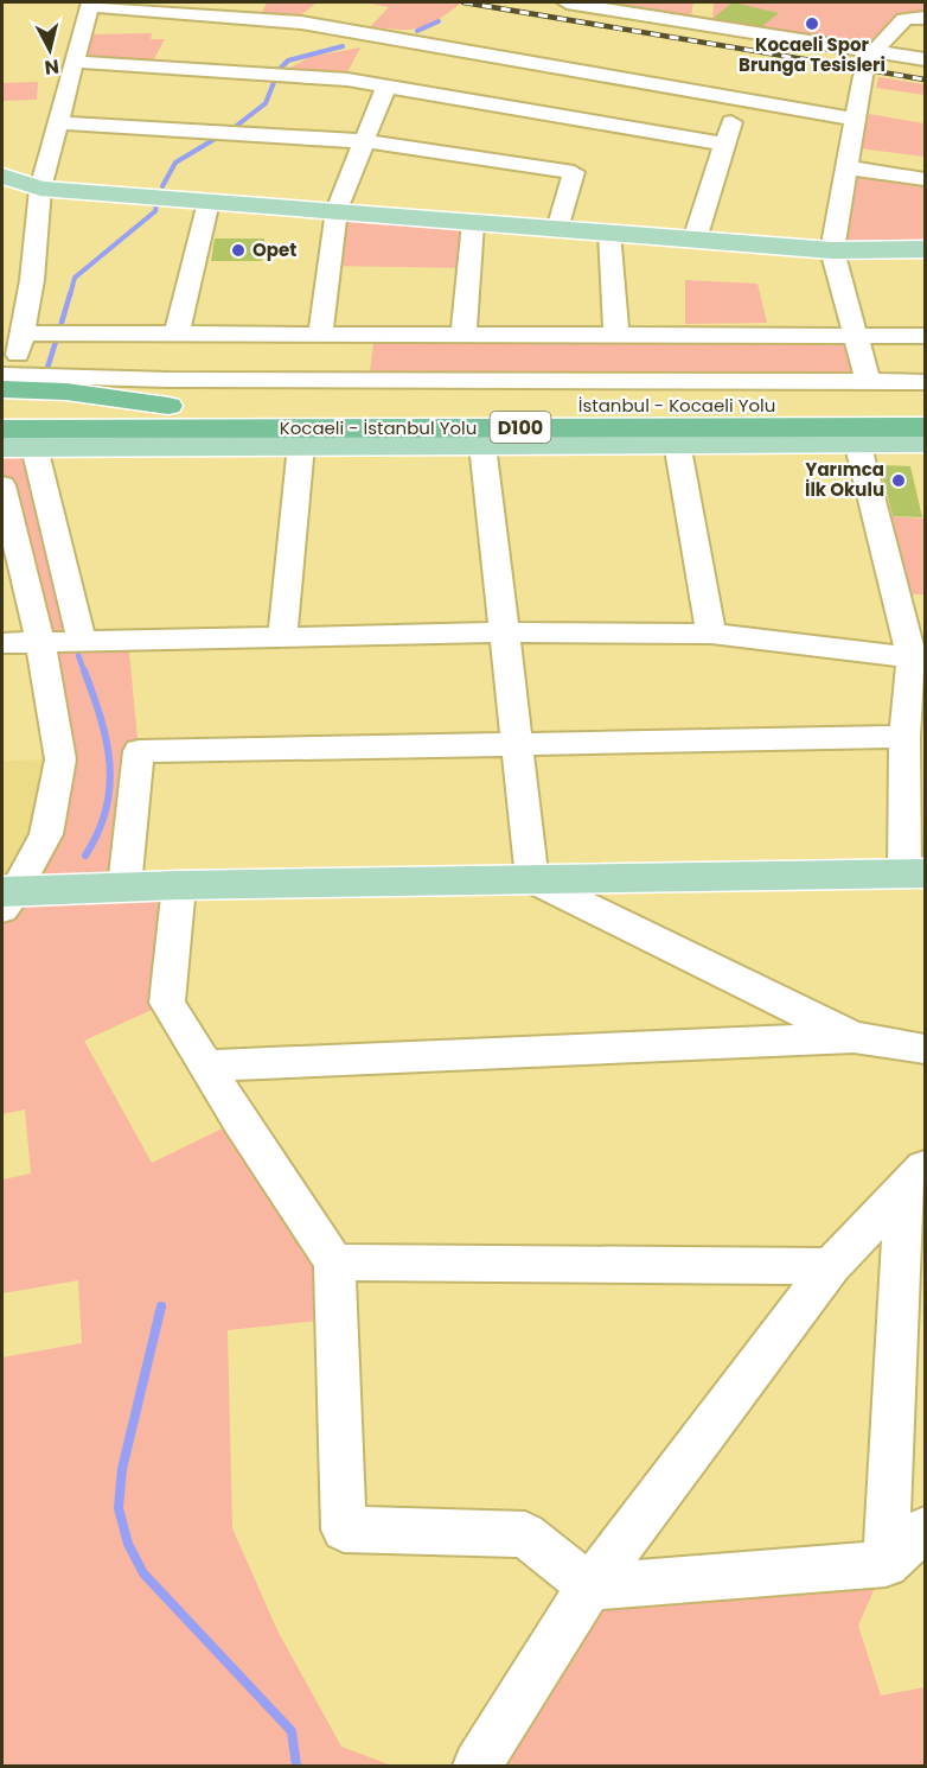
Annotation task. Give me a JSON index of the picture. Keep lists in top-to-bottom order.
{
  "streets": {
    "highway": ["İstanbul - Kocaeli Yolu", "D100", "Kocaeli - İstanbul Yolu"]
  },
  "places": ["Kocaeli Spor Brunga Tesisleri", "Opet", "Yarımca İlk Okulu"],
  "north": "bottom"
}
